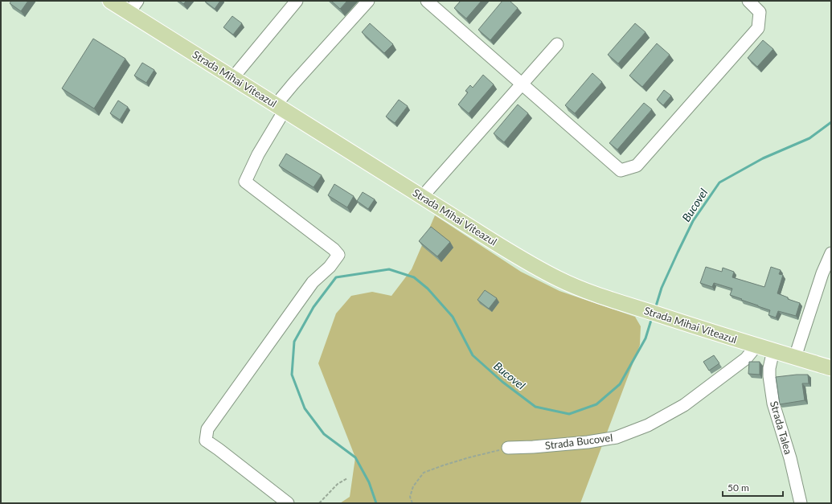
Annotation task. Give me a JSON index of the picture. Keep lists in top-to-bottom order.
{
  "streets": {
    "main road": ["Strada Mihai Viteazul"],
    "street": ["Strada Talea", "Strada Bucovel"]
  },
  "crossings": [
    ["Strada Mihai Viteazul", "Strada Talea"],
    ["Strada Mihai Viteazul", "Strada Bucovel"]
  ],
  "water": ["Bucovel"],
  "scale_bar": "50 m"
}
